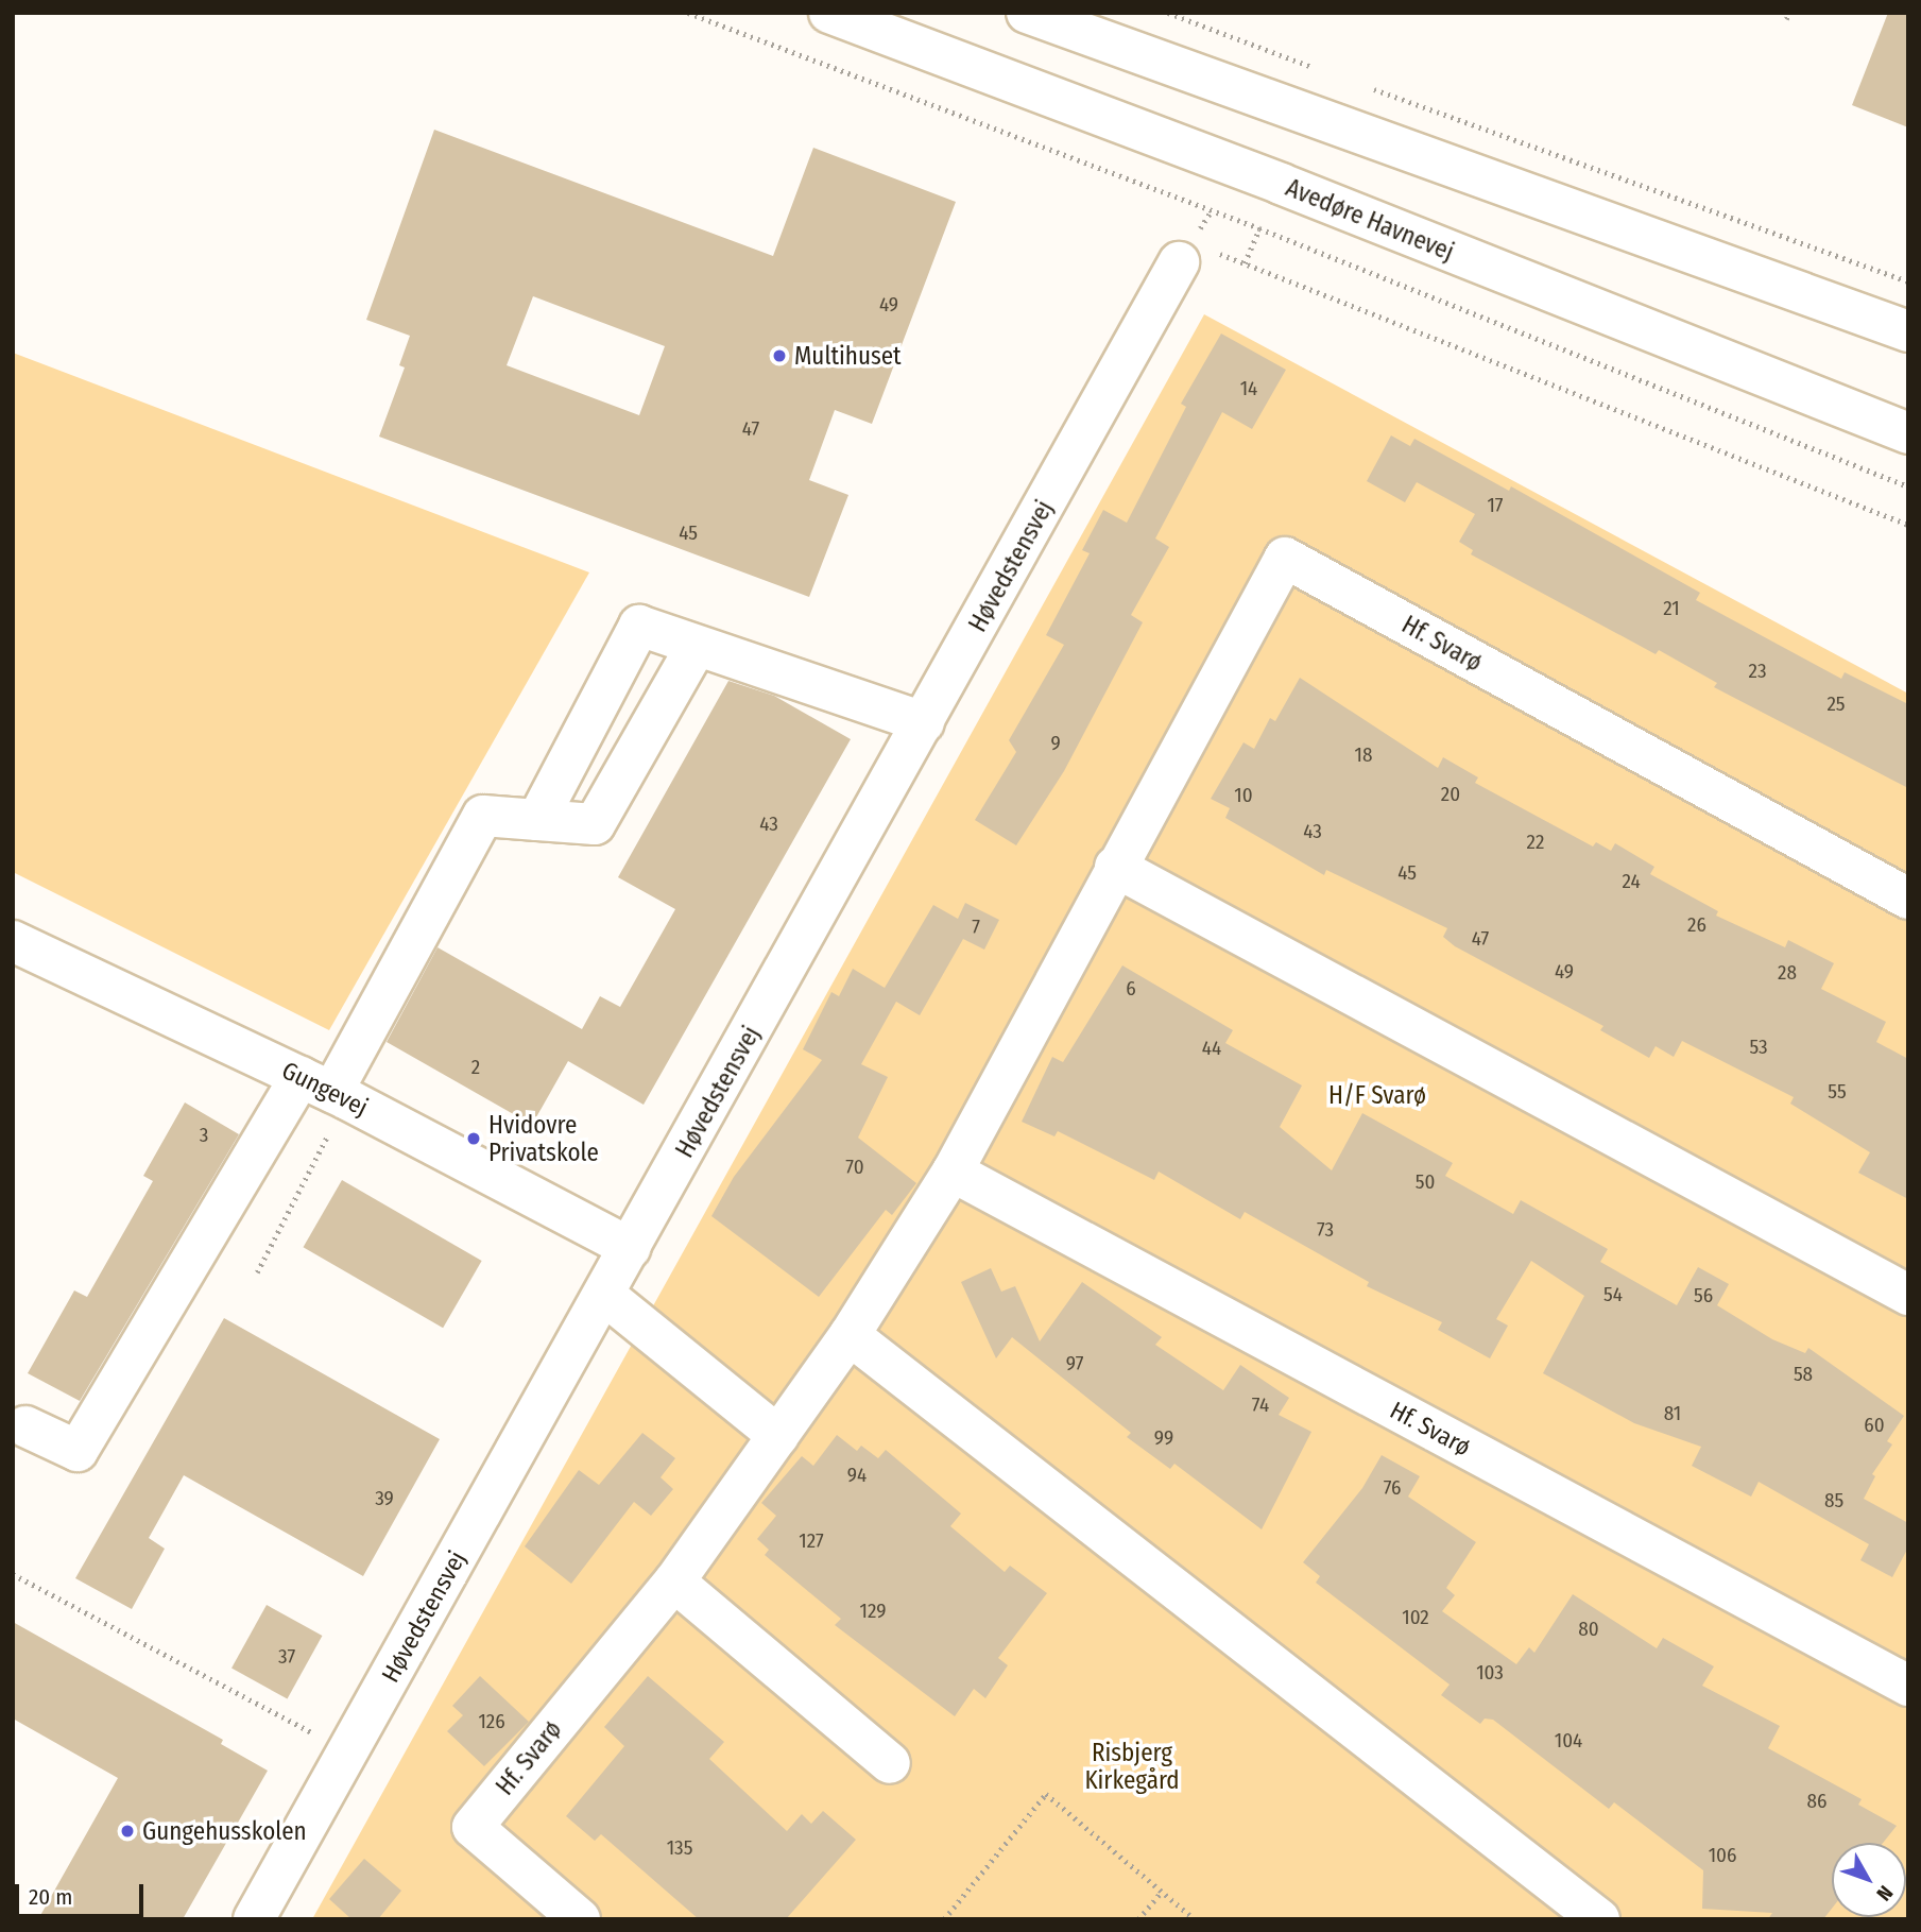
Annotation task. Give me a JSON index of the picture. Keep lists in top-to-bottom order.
{
  "streets": {
    "street": [
      "Avedøre Havnevej",
      "Høvedstensvej",
      "Hf. Svarø",
      "Gungevej"
    ]
  },
  "crossings": [
    ["Høvedstensvej", "Gungevej"]
  ],
  "parks": ["H/F Svarø", "Risbjerg Kirkegård"],
  "places": ["Multihuset", "Hvidovre Privatskole", "Gungehusskolen"],
  "house_numbers": [
    "49",
    "14",
    "47",
    "17",
    "45",
    "21",
    "23",
    "25",
    "9",
    "18",
    "20",
    "10",
    "43",
    "43",
    "22",
    "45",
    "24",
    "26",
    "7",
    "47",
    "49",
    "28",
    "6",
    "53",
    "44",
    "2",
    "55",
    "3",
    "70",
    "50",
    "73",
    "54",
    "56",
    "97",
    "58",
    "74",
    "81",
    "60",
    "99",
    "94",
    "76",
    "39",
    "85",
    "127",
    "129",
    "102",
    "80",
    "37",
    "103",
    "126",
    "104",
    "86",
    "135",
    "106"
  ],
  "scale_bar": "20 m",
  "north": "bottom right"
}
